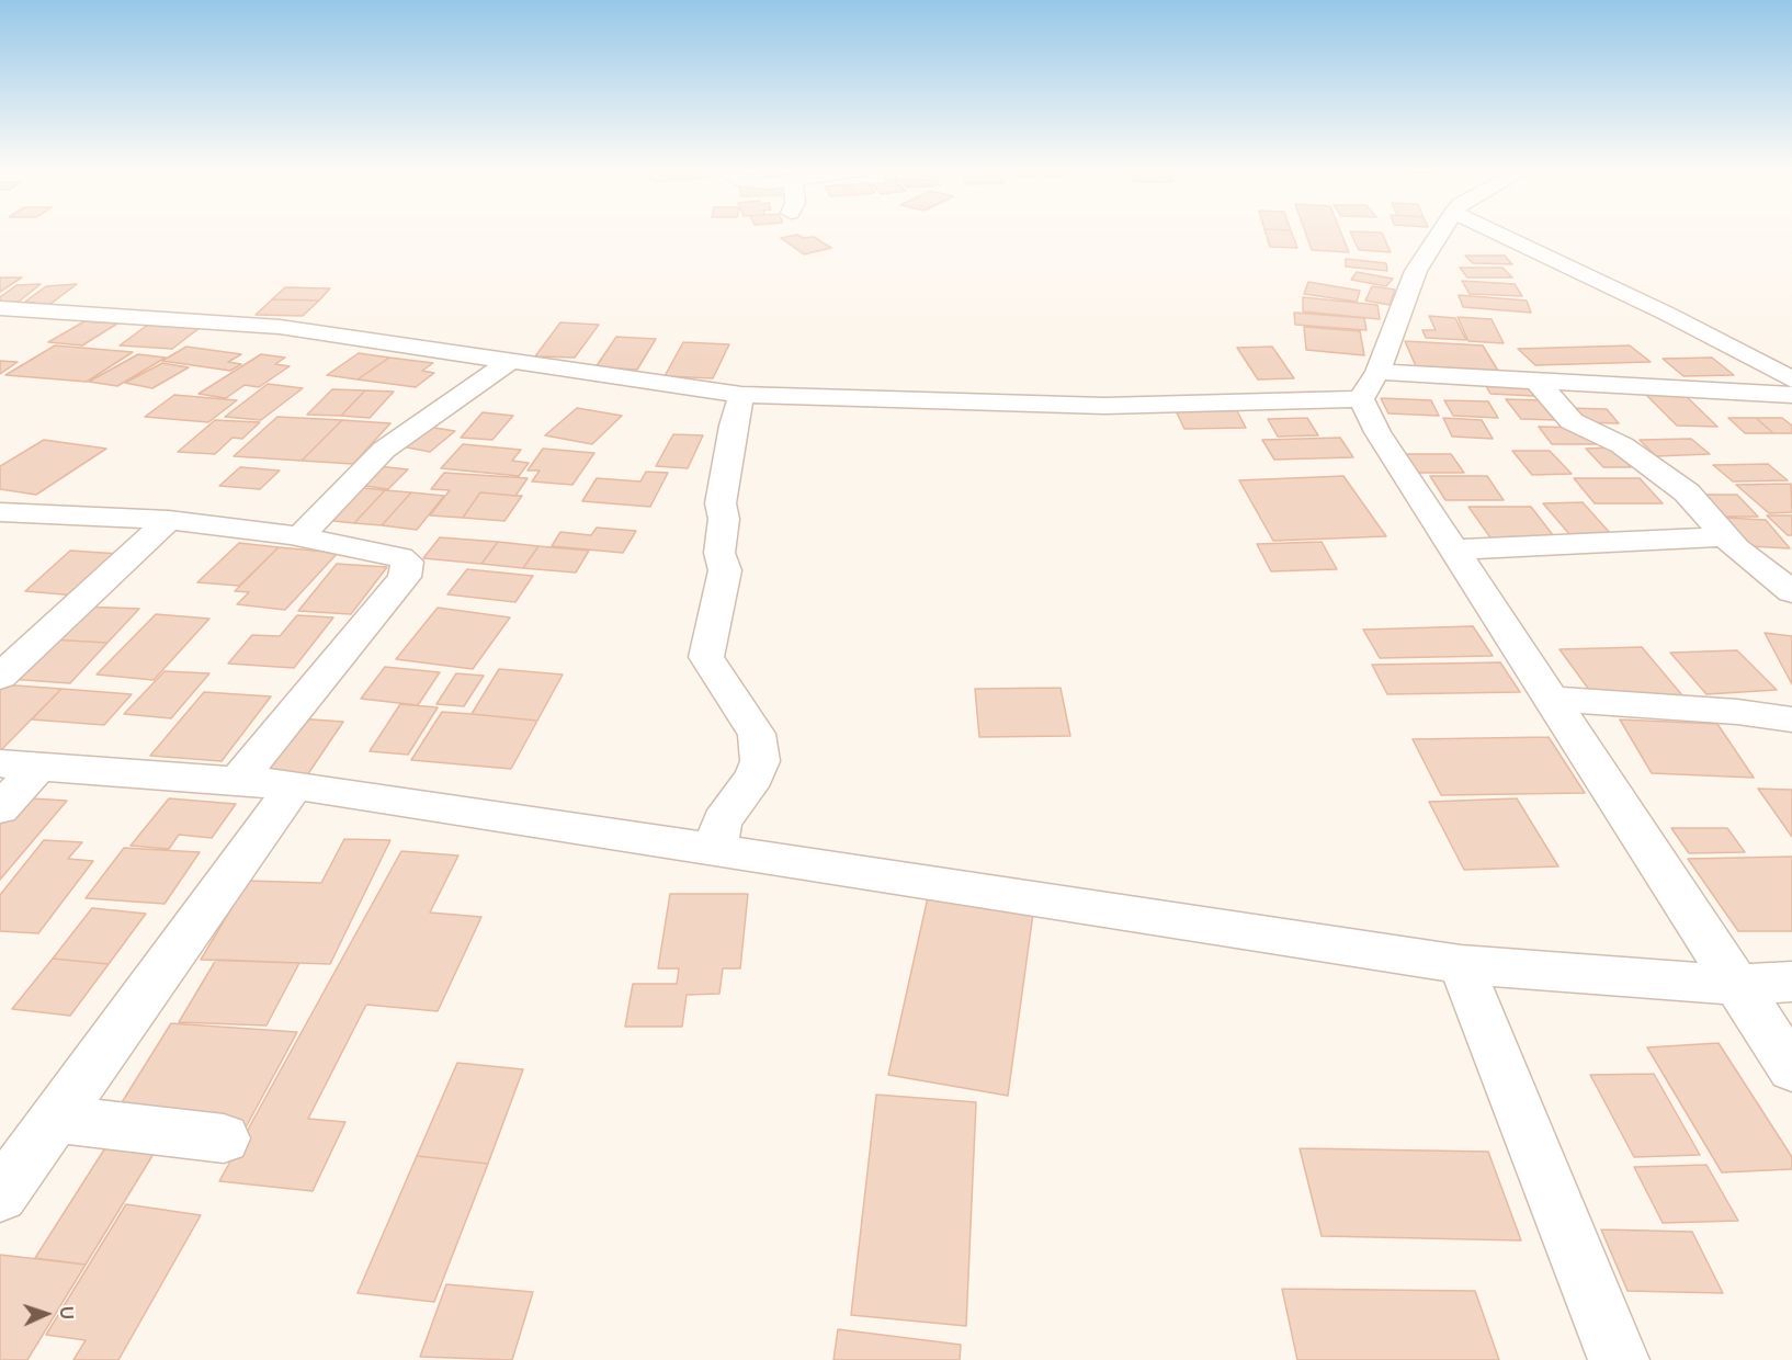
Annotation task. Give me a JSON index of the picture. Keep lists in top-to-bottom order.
{
  "north": "right"
}
